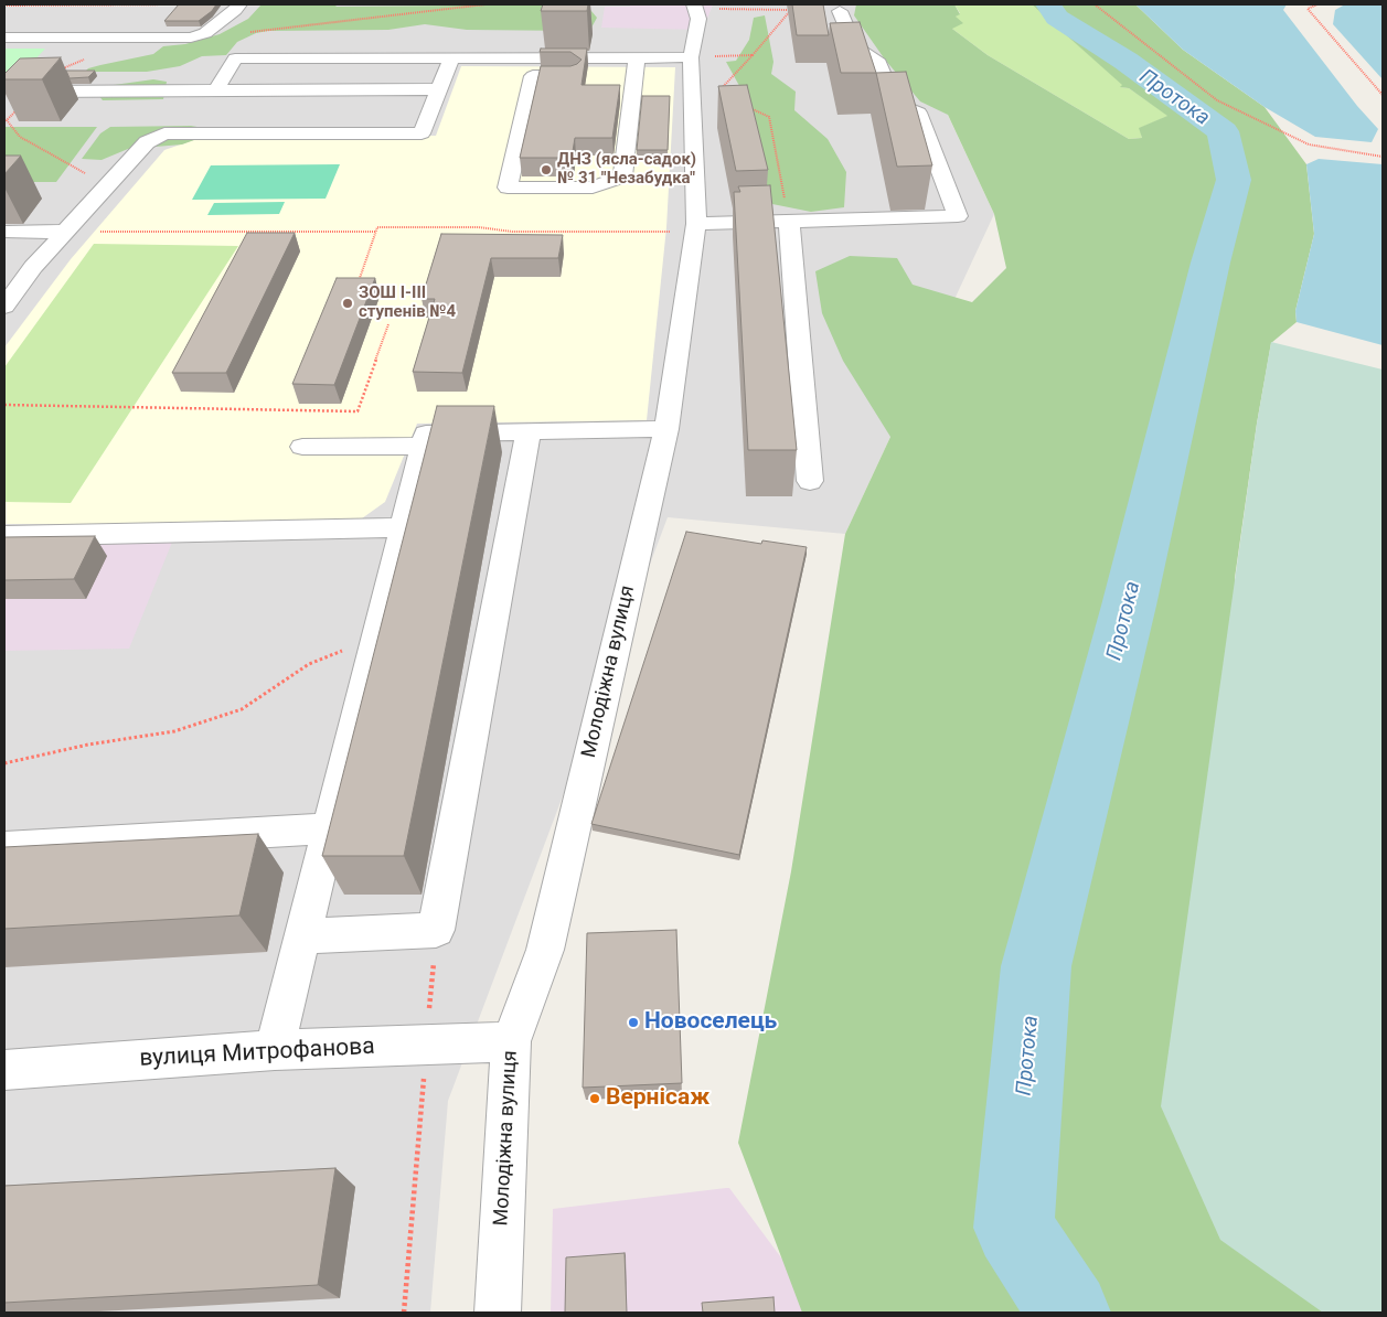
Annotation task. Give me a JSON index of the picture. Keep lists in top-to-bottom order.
{
  "streets": {
    "street": ["Молодіжна вулиця", "вулиця Митрофанова"]
  },
  "crossings": [
    ["Молодіжна вулиця", "вулиця Митрофанова"]
  ],
  "water": ["Протока"],
  "places": [
    "ДНЗ (ясла-садок) № 31 \"Незабудка\"",
    "ЗОШ І-ІІІ ступенів №4",
    "Новоселець",
    "Вернісаж"
  ]
}
